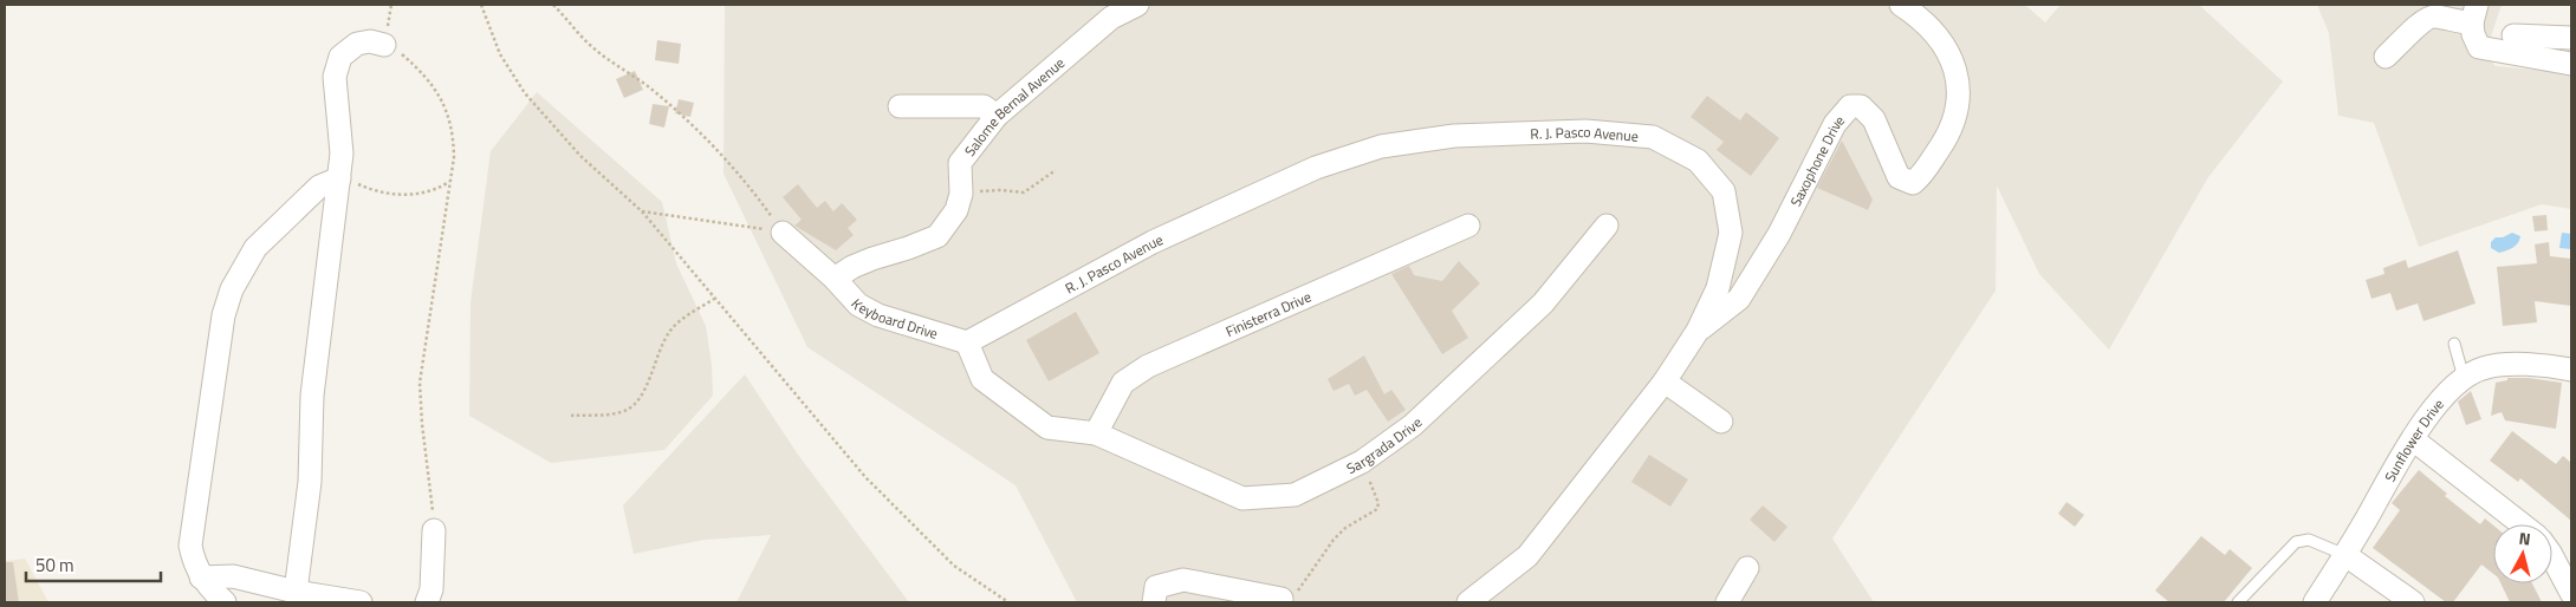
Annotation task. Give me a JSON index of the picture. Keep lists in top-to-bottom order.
{
  "streets": {
    "street": [
      "Salome Bernal Avenue",
      "R. J. Pasco Avenue",
      "Saxophone Drive",
      "Finisterra Drive",
      "Keyboard Drive",
      "Sunflower Drive",
      "Sargrada Drive"
    ]
  },
  "crossings": [
    ["Salome Bernal Avenue", "Keyboard Drive"],
    ["R. J. Pasco Avenue", "Saxophone Drive"],
    ["R. J. Pasco Avenue", "Keyboard Drive"],
    ["R. J. Pasco Avenue", "Sargrada Drive"],
    ["Finisterra Drive", "Sargrada Drive"],
    ["Keyboard Drive", "Sargrada Drive"]
  ],
  "scale_bar": "50 m",
  "north": "top"
}
